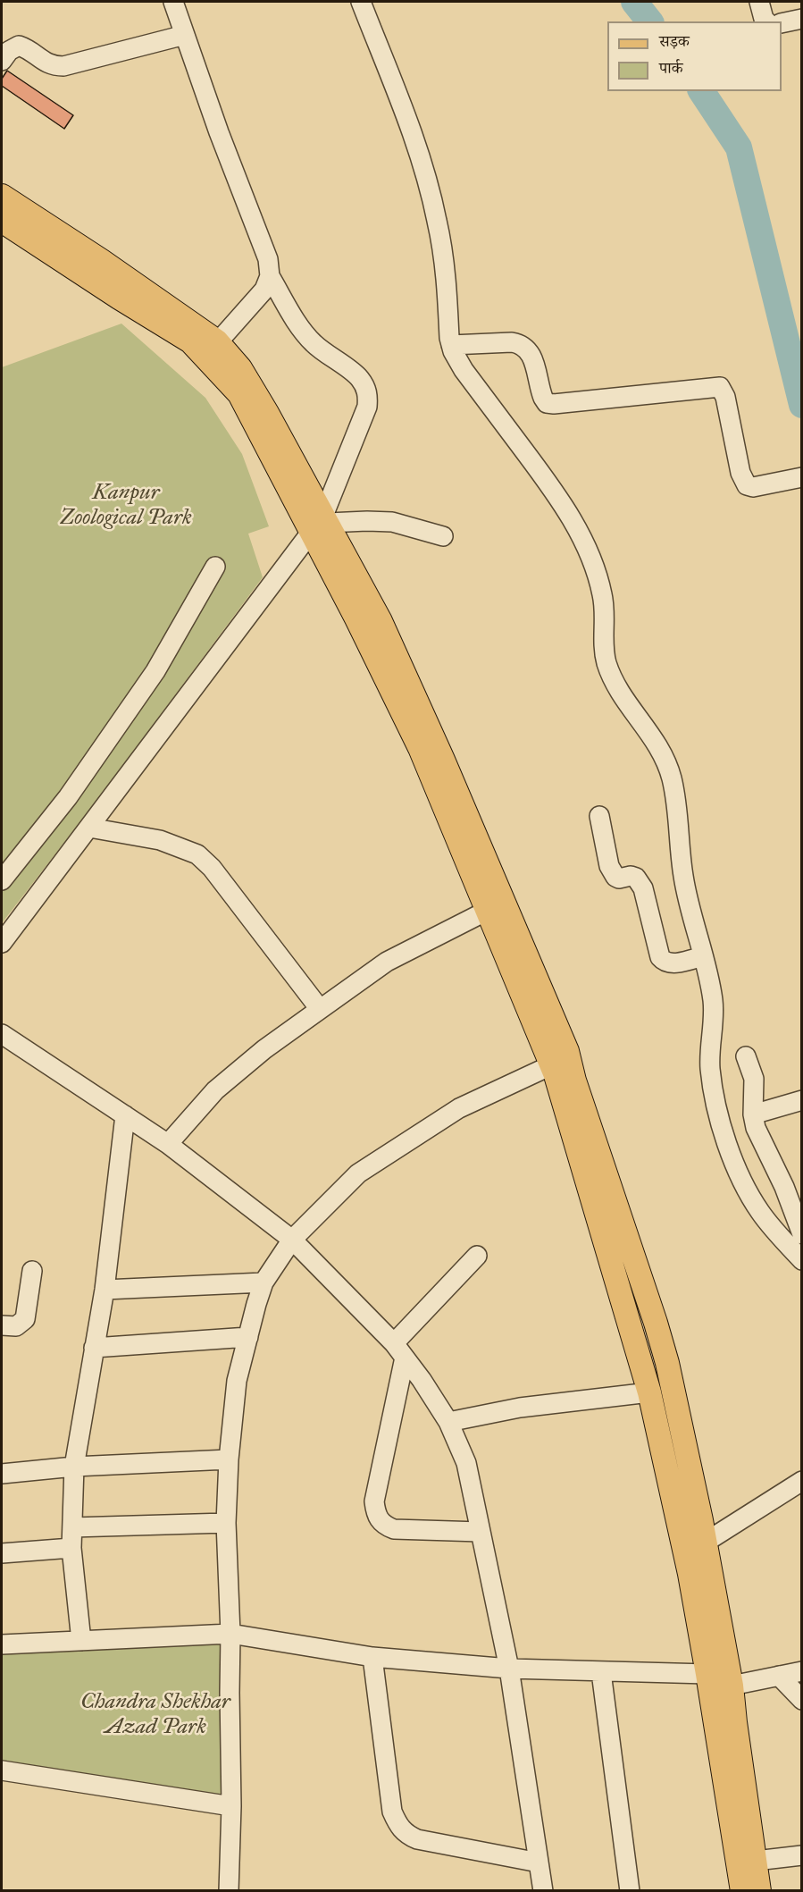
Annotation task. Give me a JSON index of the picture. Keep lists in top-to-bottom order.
{
  "parks": ["Kanpur Zoological Park", "Chandra Shekhar Azad Park"],
  "legend": ["सड़क", "पार्क"]
}
